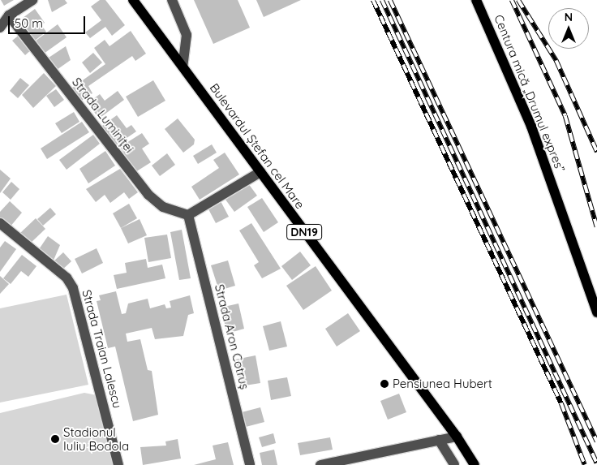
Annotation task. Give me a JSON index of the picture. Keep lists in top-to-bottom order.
{
  "streets": {
    "main road": ["Centura mică „Drumul expres”", "Bulevardul Ștefan cel Mare", "DN19"],
    "street": ["Strada Luminiței", "Strada Aron Cotruș", "Strada Traian Lalescu"]
  },
  "crossings": [
    ["Strada Luminiței", "Strada Aron Cotruș"]
  ],
  "places": ["Pensiunea Hubert", "Stadionul Iuliu Bodola"],
  "scale_bar": "50 m",
  "north": "top"
}
